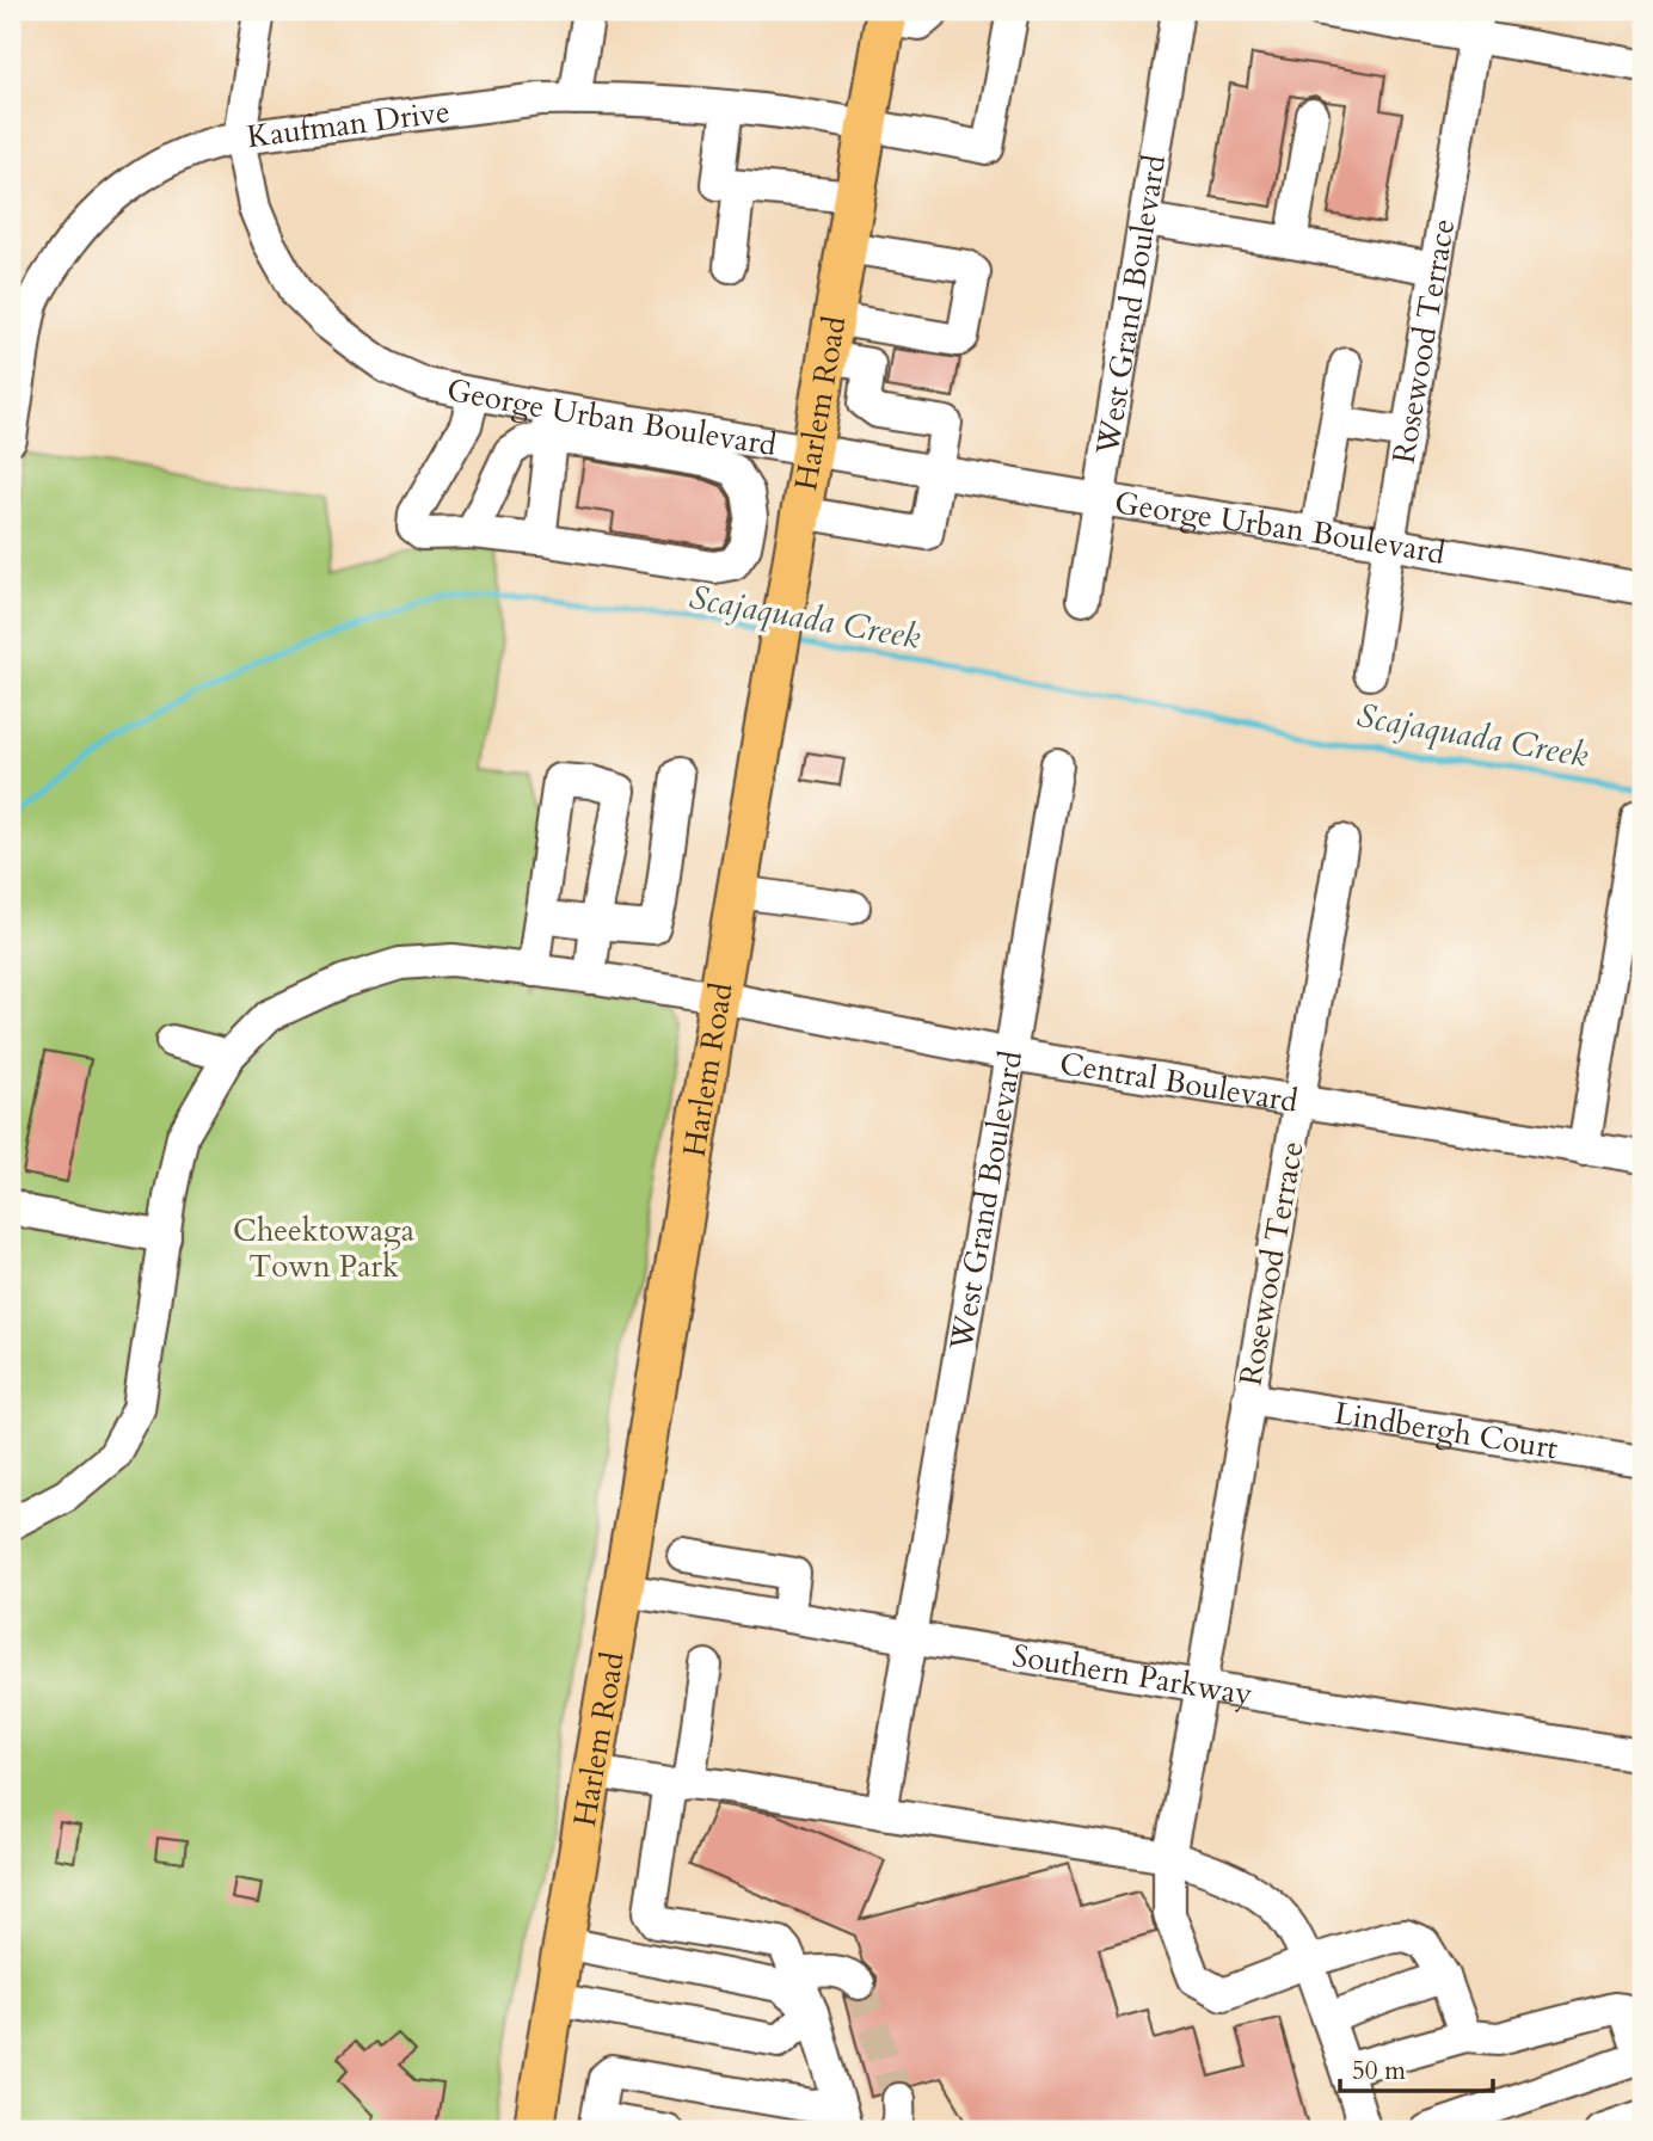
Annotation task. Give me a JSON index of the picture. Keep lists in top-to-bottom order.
{
  "streets": {
    "main road": ["Harlem Road"],
    "street": [
      "Kaufman Drive",
      "West Grand Boulevard",
      "Rosewood Terrace",
      "George Urban Boulevard",
      "Central Boulevard",
      "Lindbergh Court",
      "Southern Parkway"
    ]
  },
  "crossings": [
    ["Kaufman Drive", "Harlem Road"],
    ["Kaufman Drive", "George Urban Boulevard"],
    ["West Grand Boulevard", "George Urban Boulevard"],
    ["West Grand Boulevard", "Central Boulevard"],
    ["West Grand Boulevard", "Southern Parkway"],
    ["Rosewood Terrace", "George Urban Boulevard"],
    ["Rosewood Terrace", "Central Boulevard"],
    ["Rosewood Terrace", "Lindbergh Court"],
    ["Rosewood Terrace", "Southern Parkway"],
    ["Harlem Road", "George Urban Boulevard"],
    ["Harlem Road", "Central Boulevard"],
    ["Harlem Road", "Southern Parkway"]
  ],
  "water": ["Scajaquada Creek"],
  "parks": ["Cheektowaga Town Park"],
  "scale_bar": "50 m"
}
